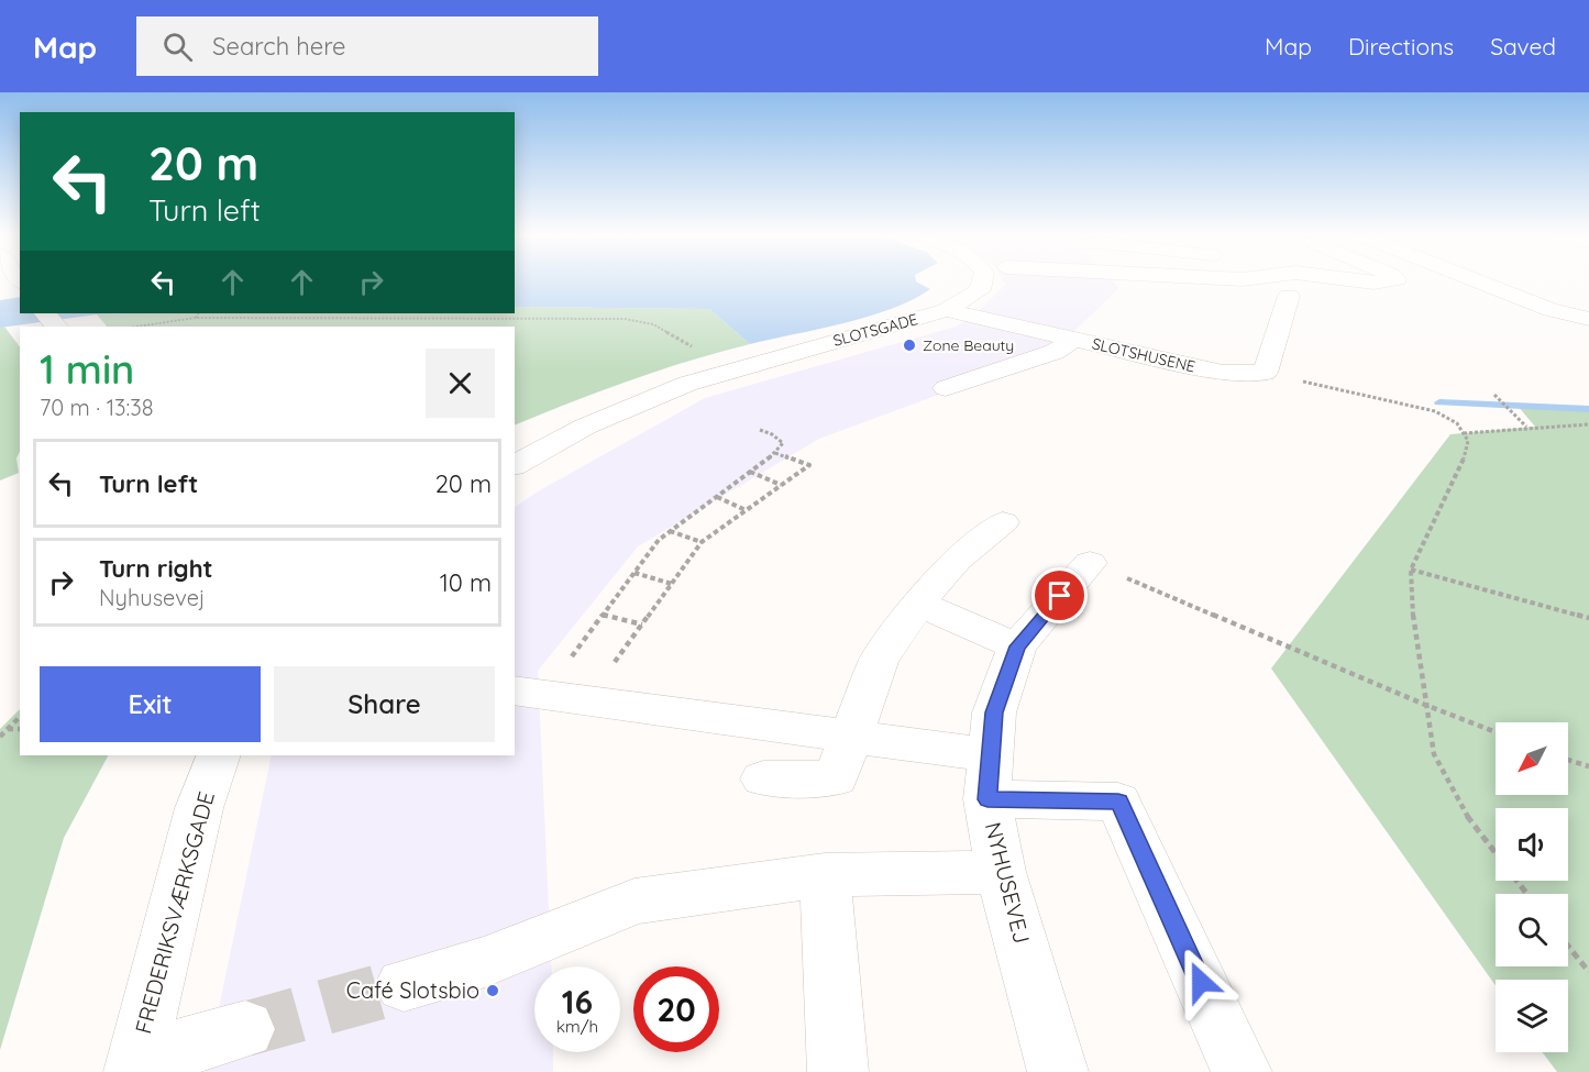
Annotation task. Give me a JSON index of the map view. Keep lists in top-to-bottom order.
{
  "streets": {
    "street": [
      "SLOTSGADE",
      "SLOTSHUSENE",
      "NYHUSEVEJ",
      "FREDERIKSVÆRKSGADE"
    ]
  },
  "crossings": [
    ["SLOTSGADE", "SLOTSHUSENE"]
  ],
  "places": ["Zone Beauty", "Café Slotsbio"],
  "north": "bottom left",
  "page": {
    "header": "Map",
    "search": "Search here",
    "nav": ["Map", "Directions", "Saved"],
    "turn": ["20 m", "Turn left"],
    "heading": ["1 min", "70 m · 13:38"],
    "list": [
      {
        "name": "Turn left",
        "value": "20 m"
      },
      {
        "name": "Turn right",
        "note": "Nyhusevej",
        "value": "10 m"
      }
    ],
    "buttons": ["Exit", "Share"],
    "speed": "16 km/h",
    "limit": "20"
  }
}
